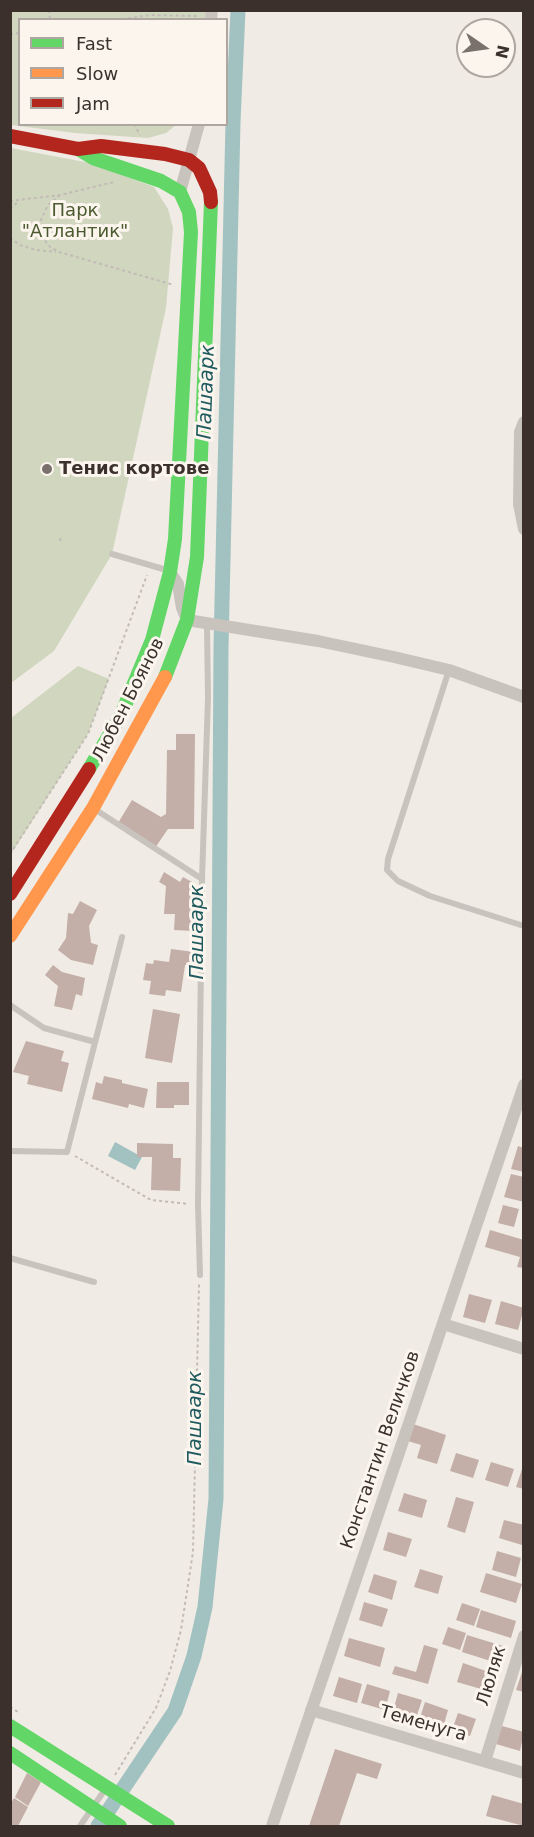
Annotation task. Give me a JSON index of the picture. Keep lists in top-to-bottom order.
{
  "streets": {
    "street": [
      "Любен Боянов",
      "Константин Величков",
      "Люляк",
      "Теменуга"
    ]
  },
  "crossings": [
    ["Константин Величков", "Теменуга"],
    ["Люляк", "Теменуга"]
  ],
  "water": ["Пашаарк"],
  "parks": ["Парк \"Атлантик\""],
  "places": ["Тенис кортове"],
  "legend": ["Fast", "Slow", "Jam"],
  "north": "right"
}
